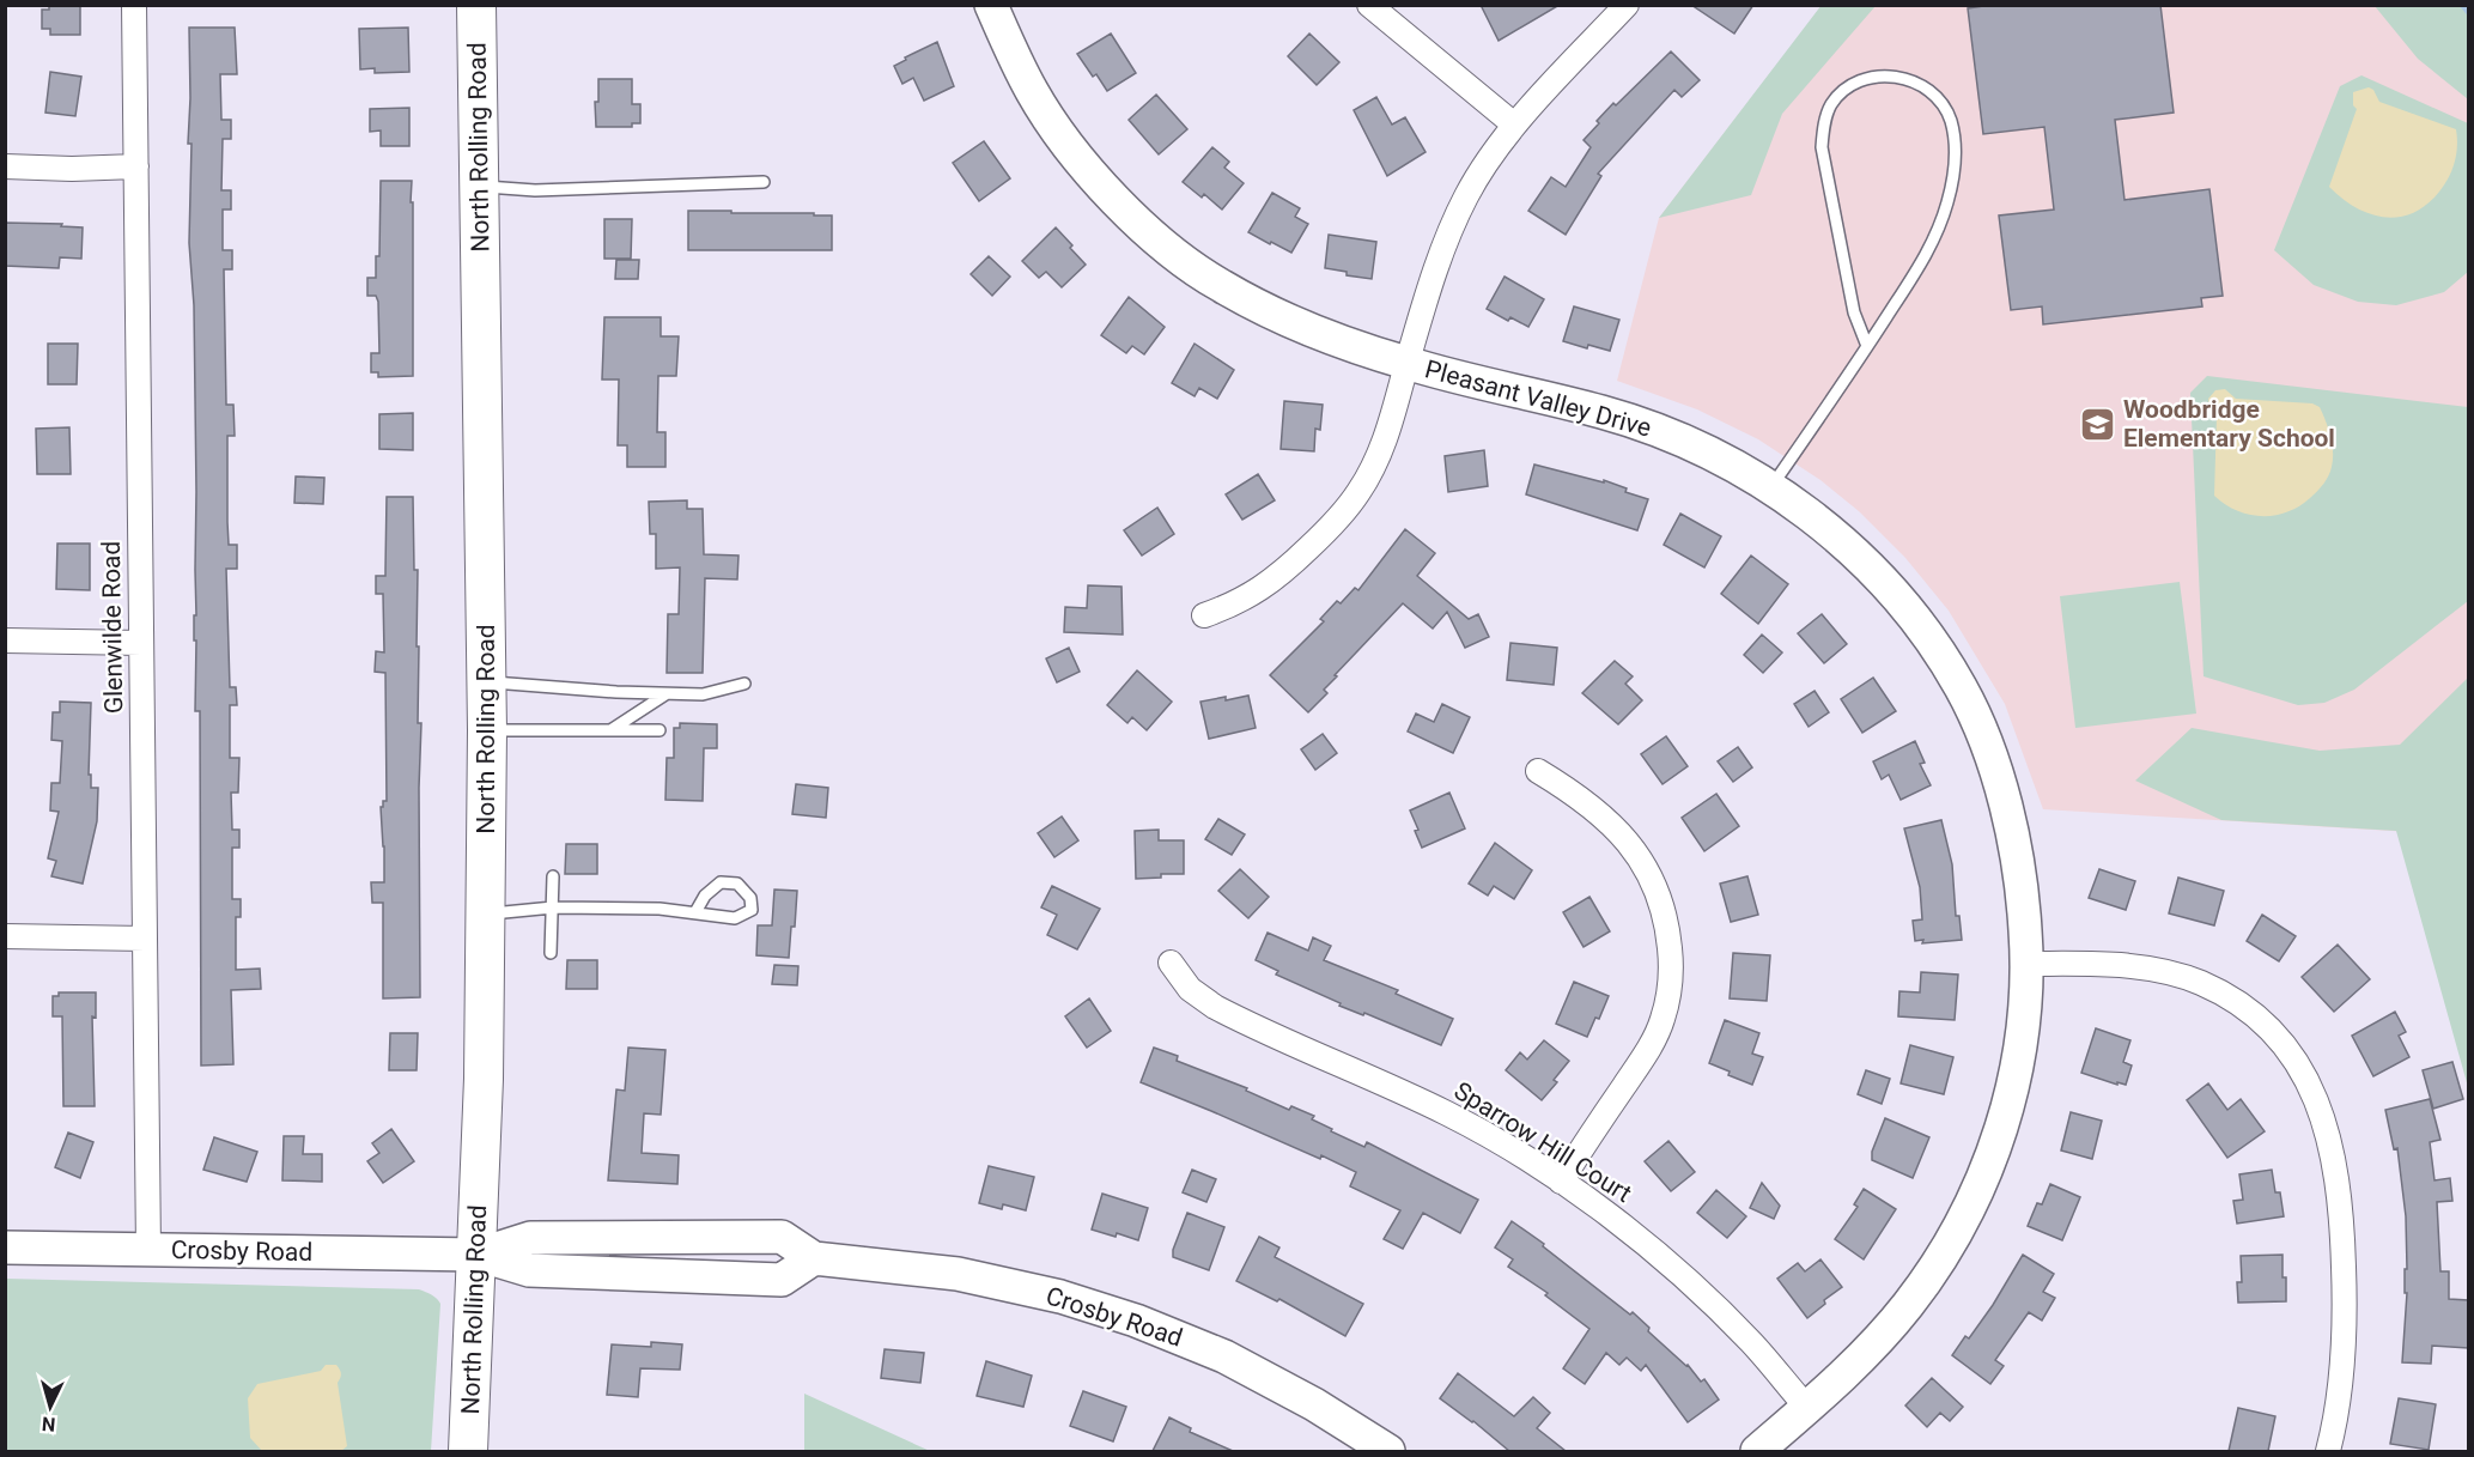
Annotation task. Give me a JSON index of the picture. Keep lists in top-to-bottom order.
{
  "streets": {
    "main road": ["North Rolling Road"],
    "street": [
      "Pleasant Valley Drive",
      "Glenwilde Road",
      "Sparrow Hill Court",
      "Crosby Road"
    ]
  },
  "crossings": [
    ["North Rolling Road", "Crosby Road"],
    ["Pleasant Valley Drive", "Sparrow Hill Court"],
    ["Glenwilde Road", "Crosby Road"]
  ],
  "places": {
    "school or university": ["Woodbridge Elementary School"]
  },
  "north": "bottom"
}
